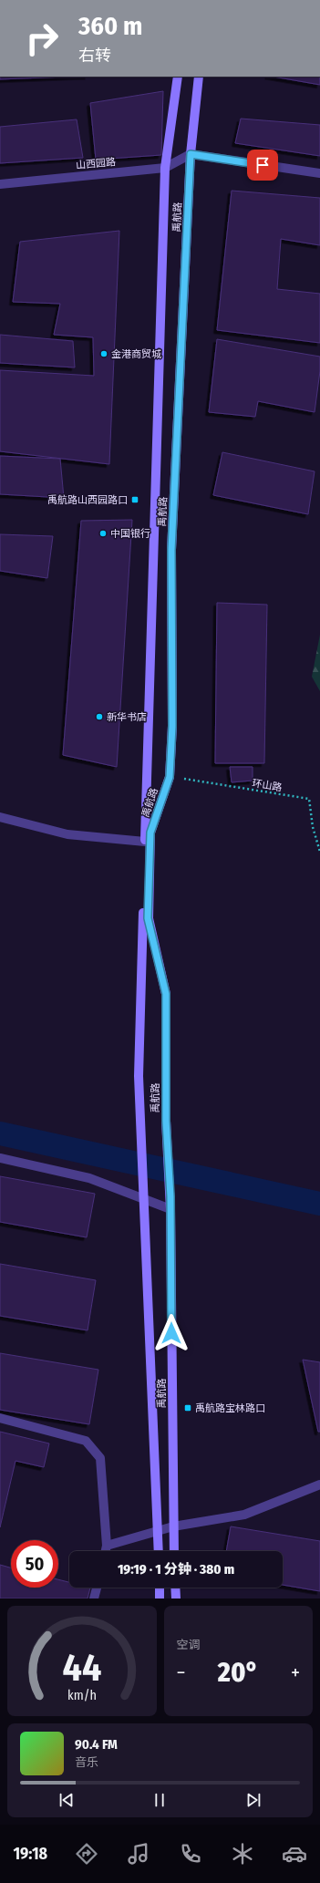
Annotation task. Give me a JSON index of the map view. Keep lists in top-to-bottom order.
{
  "streets": {
    "main road": ["禹航路"],
    "street": ["山西园路"],
    "path": ["环山路"]
  },
  "crossings": [
    ["山西园路", "禹航路"],
    ["禹航路", "环山路"]
  ],
  "places": {
    "other": ["金港商贸城", "中国银行", "新华书店"],
    "transit": ["禹航路山西园路口", "禹航路宝林路口"]
  },
  "page": {
    "turn": ["360 m", "右转"],
    "limit": "50",
    "trip": "19:19 · 1 分钟 · 380 m",
    "tile": "空调",
    "heat": ["−", "20°", "+"],
    "song": ["90.4 FM", "音乐"],
    "tabs": "19:18",
    "gauge": ["44", "km/h"]
  }
}
